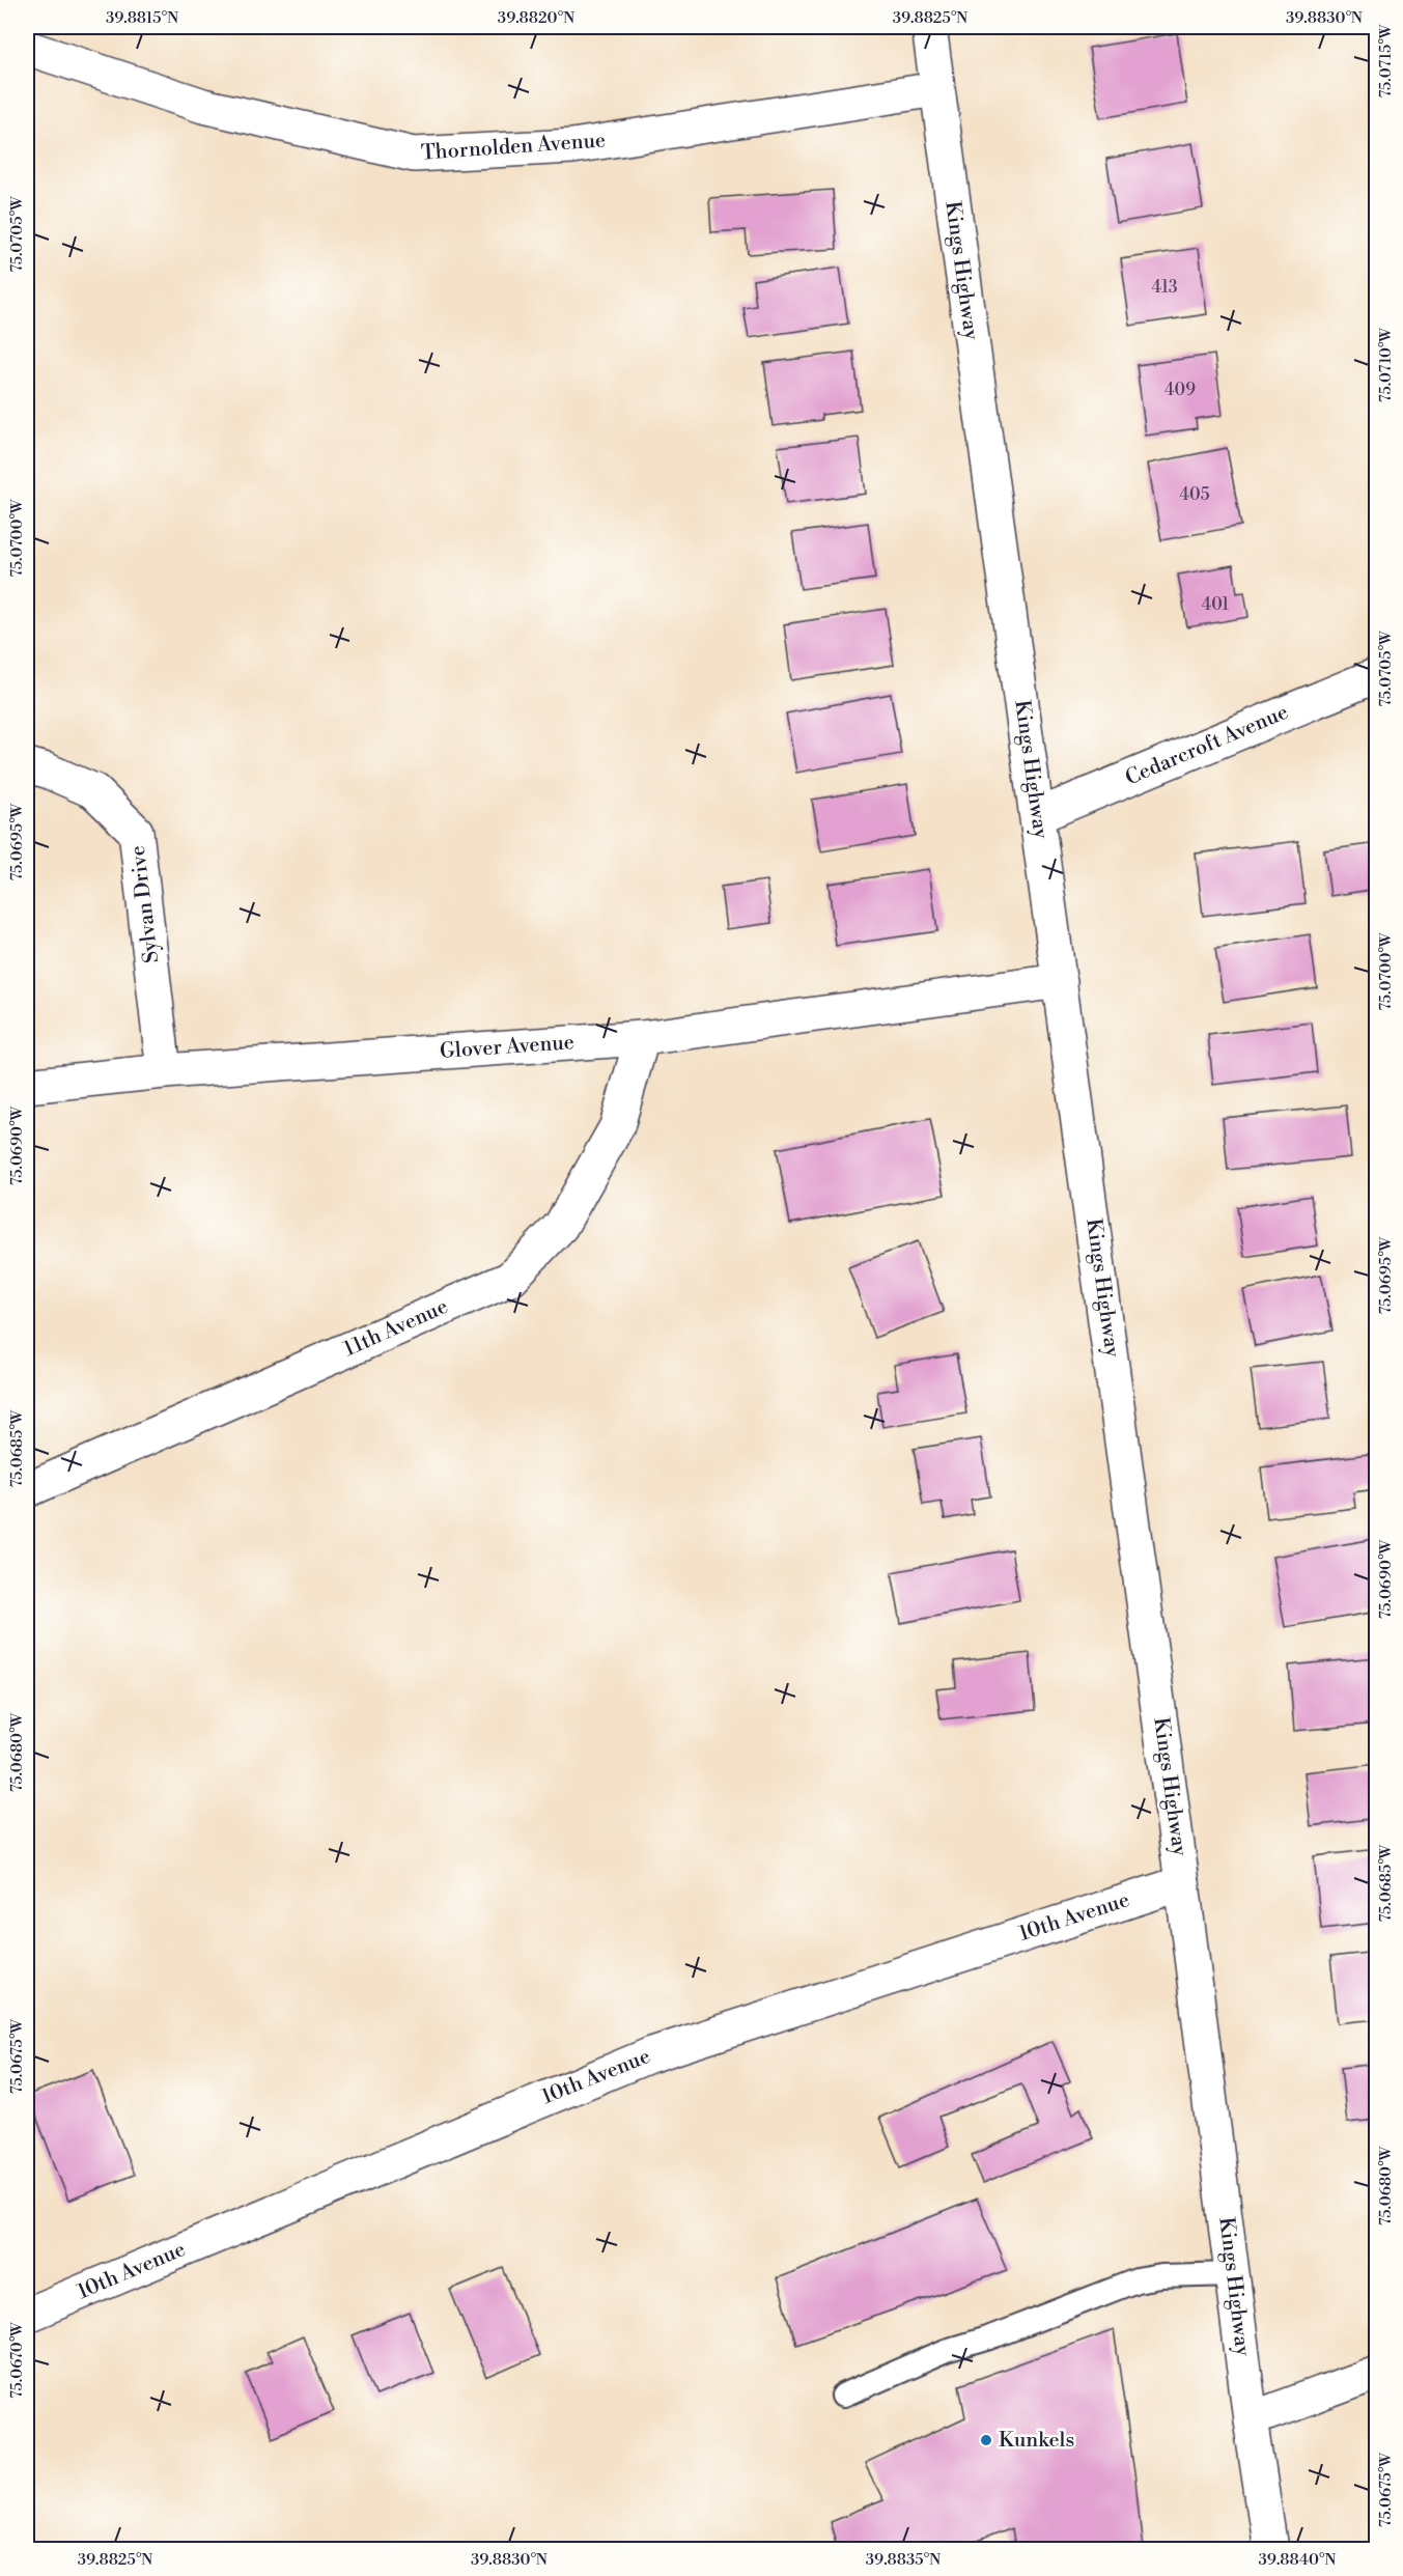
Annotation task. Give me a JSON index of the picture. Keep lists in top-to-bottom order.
{
  "streets": {
    "street": [
      "Thornolden Avenue",
      "Kings Highway",
      "Cedarcroft Avenue",
      "Sylvan Drive",
      "Glover Avenue",
      "11th Avenue",
      "10th Avenue"
    ]
  },
  "crossings": [
    ["Thornolden Avenue", "Kings Highway"],
    ["Kings Highway", "Cedarcroft Avenue"],
    ["Kings Highway", "Glover Avenue"],
    ["Kings Highway", "10th Avenue"],
    ["Sylvan Drive", "Glover Avenue"],
    ["Glover Avenue", "11th Avenue"]
  ],
  "places": ["Kunkels"],
  "house_numbers": [
    "413",
    "409",
    "405",
    "401"
  ],
  "coordinates": [
    "39.8815°N",
    "39.8820°N",
    "39.8825°N",
    "39.8830°N",
    "75.0715°W",
    "75.0705°W",
    "75.0710°W",
    "75.0700°W",
    "75.0695°W",
    "75.0690°W",
    "75.0685°W",
    "75.0680°W",
    "75.0675°W",
    "75.0670°W",
    "39.8835°N",
    "39.8840°N"
  ]
}
